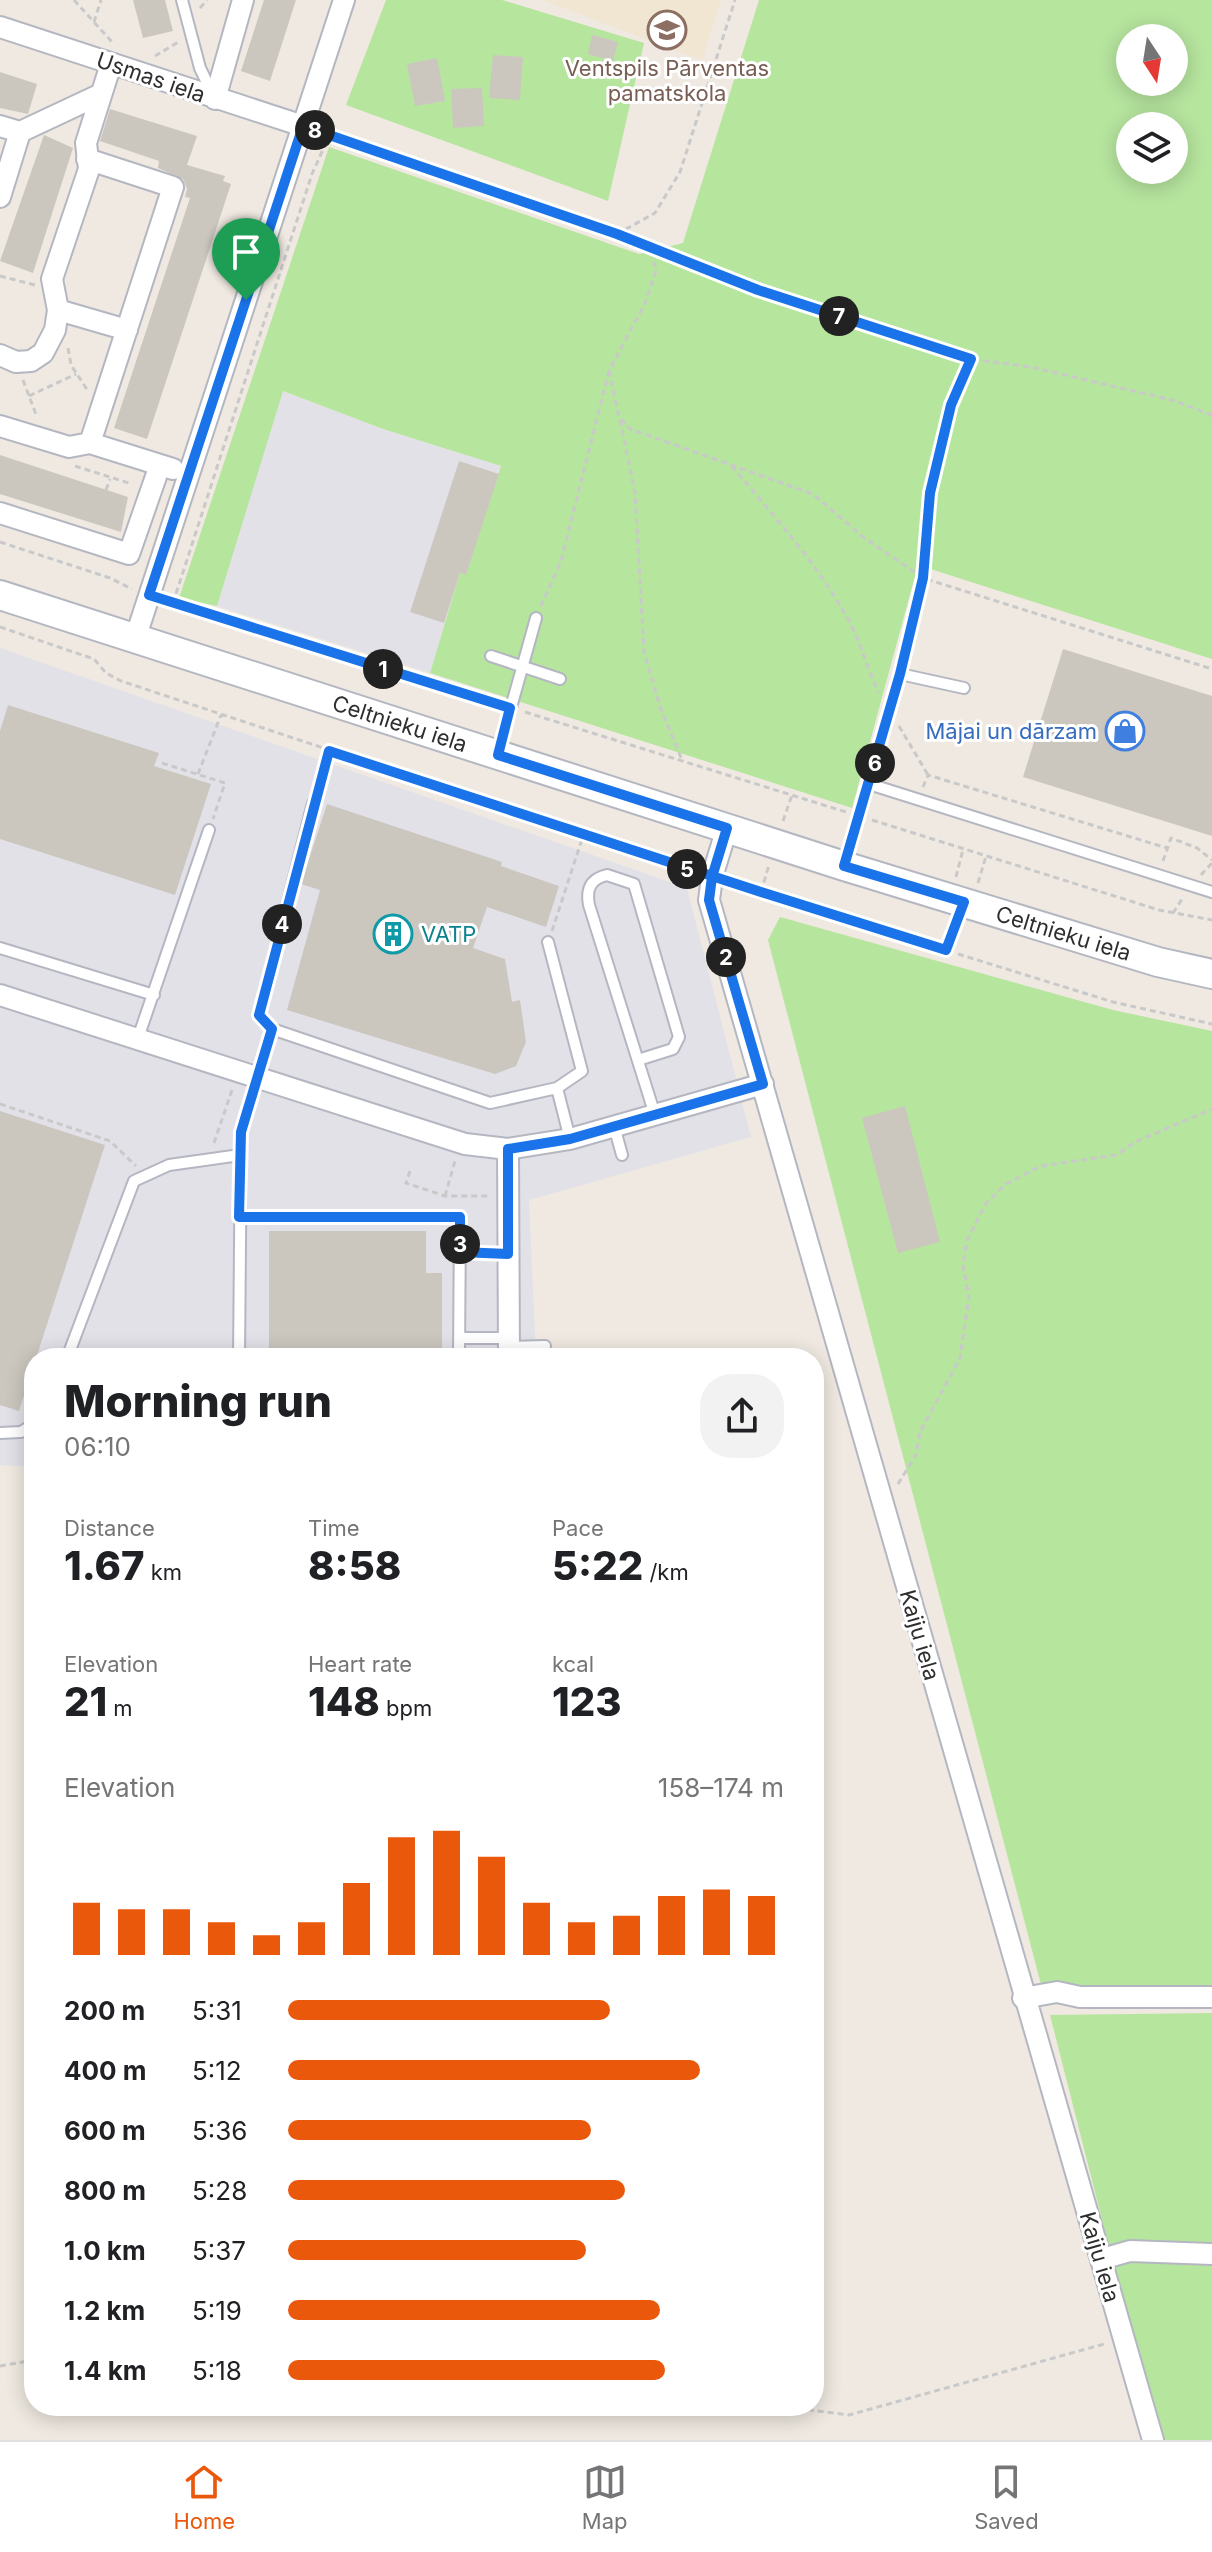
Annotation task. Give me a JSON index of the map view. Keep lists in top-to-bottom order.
{
  "streets": {
    "street": ["Usmas iela", "Celtnieku iela", "Kaiju iela"]
  },
  "crossings": [
    ["Celtnieku iela", "Kaiju iela"]
  ],
  "places": {
    "school or university": ["Ventspils Pārventas pamatskola"],
    "shop": ["Mājai un dārzam"],
    "building": ["VATP"]
  },
  "north": "bottom",
  "page": {
    "pins": [
      "8",
      "7",
      "1",
      "6",
      "5",
      "4",
      "2",
      "3"
    ],
    "heading": ["Morning run", "06:10"],
    "stats": [
      ["Distance", "1.67 km"],
      ["Time", "8:58"],
      ["Pace", "5:22 /km"],
      ["Elevation", "21 m"],
      ["Heart rate", "148 bpm"],
      ["kcal", "123"]
    ],
    "chart": ["Elevation", "158–174 m"],
    "list": [
      {
        "name": "200 m",
        "note": "5:31"
      },
      {
        "name": "400 m",
        "note": "5:12"
      },
      {
        "name": "600 m",
        "note": "5:36"
      },
      {
        "name": "800 m",
        "note": "5:28"
      },
      {
        "name": "1.0 km",
        "note": "5:37"
      },
      {
        "name": "1.2 km",
        "note": "5:19"
      },
      {
        "name": "1.4 km",
        "note": "5:18"
      }
    ],
    "tabs": ["Home", "Map", "Saved"]
  }
}
